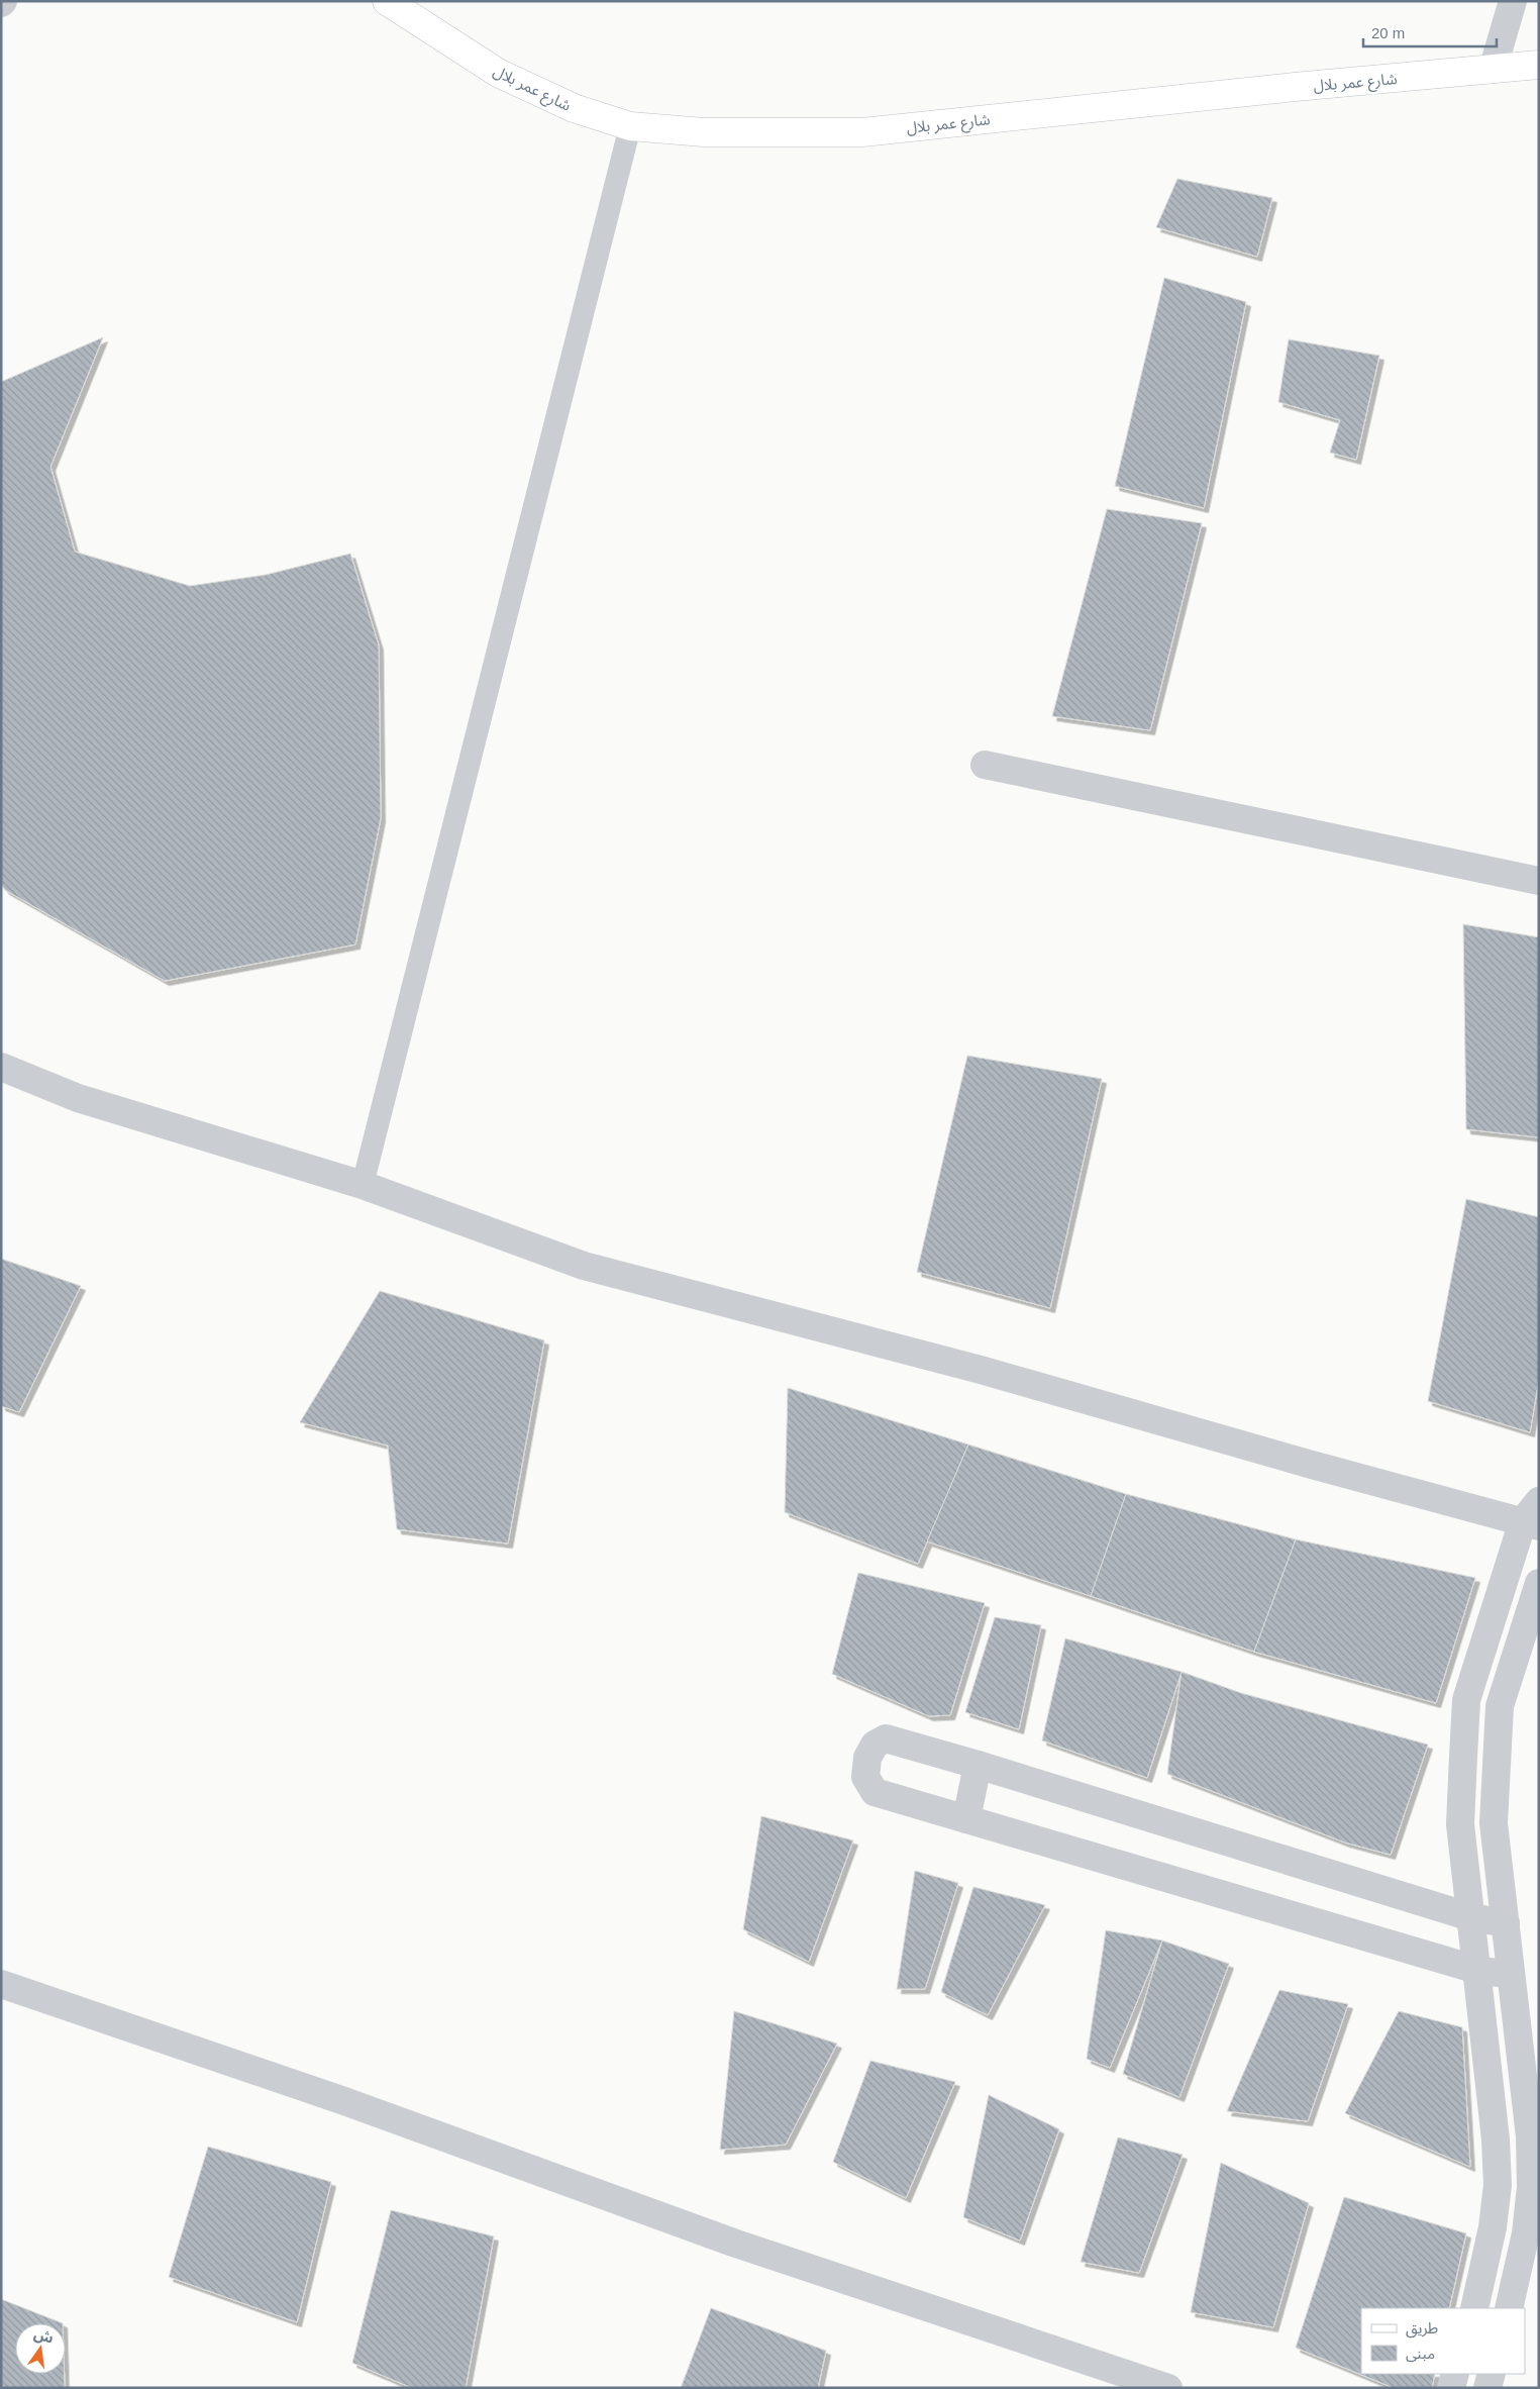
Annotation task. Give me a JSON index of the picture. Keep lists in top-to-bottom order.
{
  "streets": {
    "street": ["شارع عمر بلال"]
  },
  "legend": ["طريق", "مبنى"],
  "scale_bar": "20 m",
  "north": "top"
}
